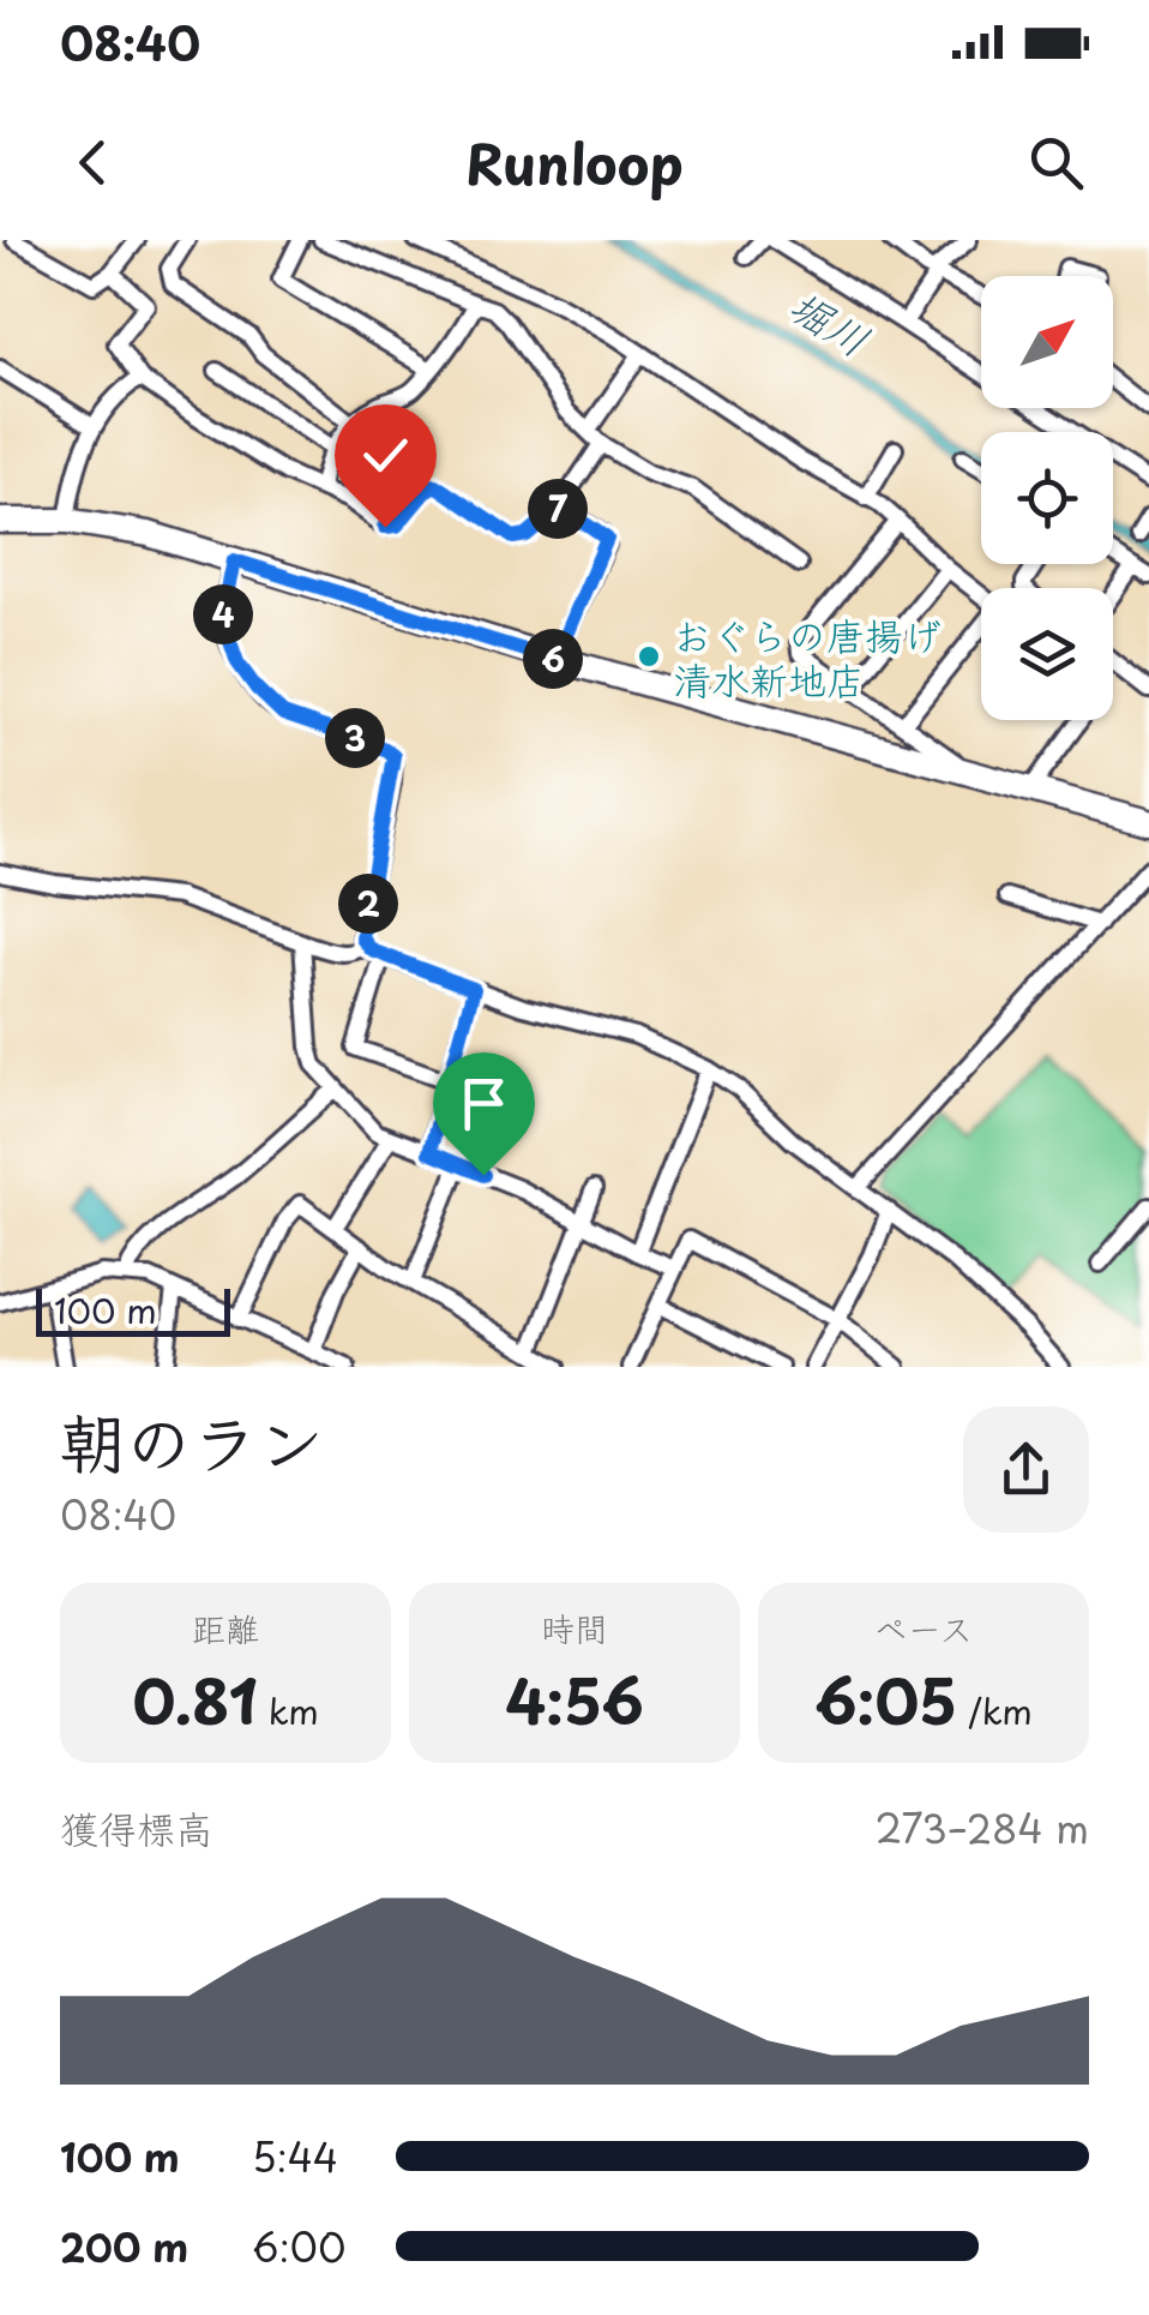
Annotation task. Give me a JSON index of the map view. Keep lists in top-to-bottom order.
{
  "water": ["堀川"],
  "places": ["おぐらの唐揚げ 清水新地店"],
  "scale_bar": "100 m",
  "north": "top right",
  "page": {
    "status": "08:40",
    "header": "Runloop",
    "pins": [
      "7",
      "4",
      "6",
      "3",
      "2"
    ],
    "scale": "100 m",
    "heading": ["朝のラン", "08:40"],
    "stats": [
      ["距離", "0.81 km"],
      ["時間", "4:56"],
      ["ペース", "6:05 /km"]
    ],
    "chart": ["獲得標高", "273–284 m"],
    "list": [
      {
        "name": "100 m",
        "note": "5:44"
      },
      {
        "name": "200 m",
        "note": "6:00"
      }
    ]
  }
}
